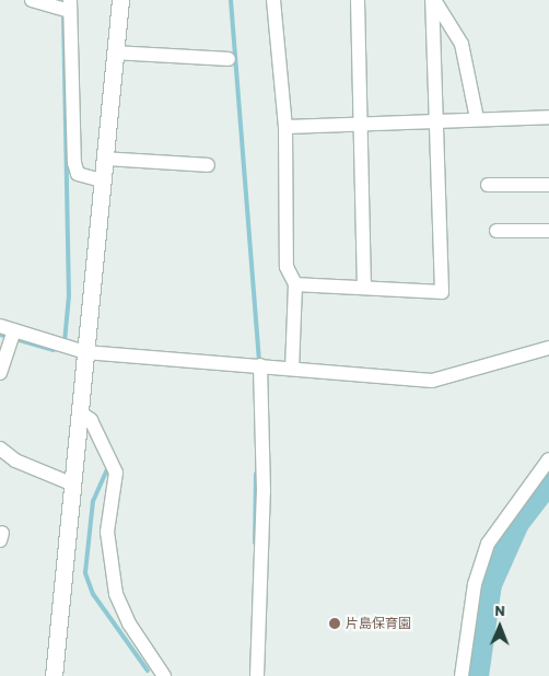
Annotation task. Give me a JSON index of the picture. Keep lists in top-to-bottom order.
{
  "places": ["片島保育園"],
  "north": "top"
}
